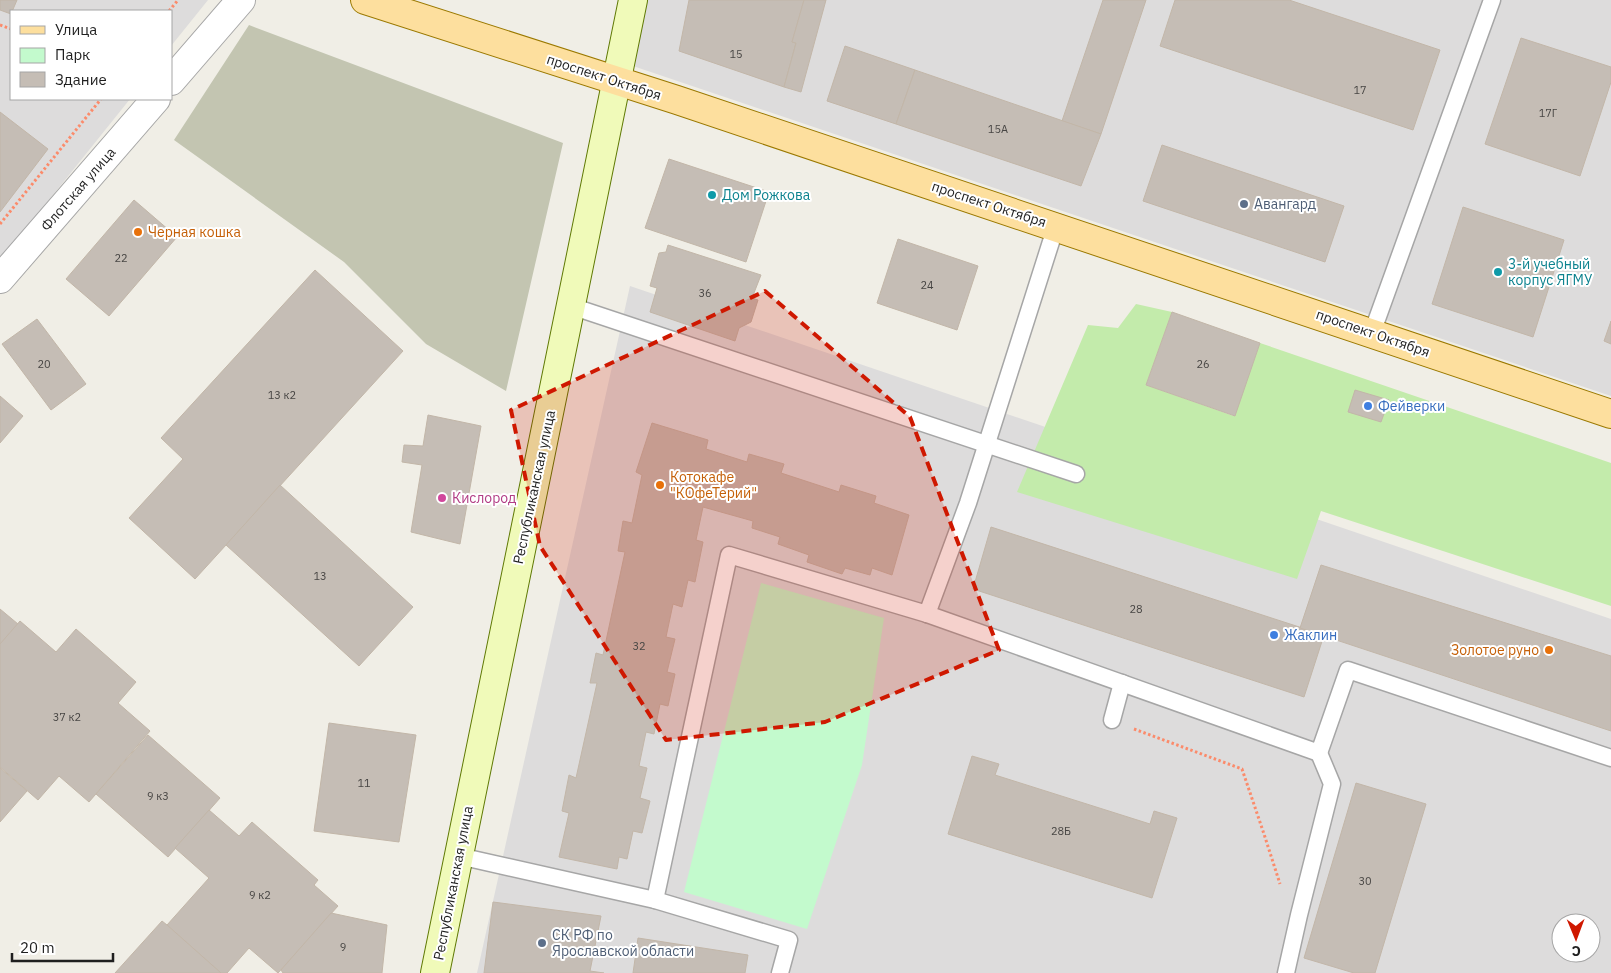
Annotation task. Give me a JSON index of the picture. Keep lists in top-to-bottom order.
{
  "streets": {
    "main road": ["проспект Октября", "Республиканская улица"],
    "street": ["Флотская улица"]
  },
  "crossings": [
    ["проспект Октября", "Республиканская улица"]
  ],
  "places": [
    "Дом Рожкова",
    "Авангард",
    "Черная кошка",
    "3-й учебный корпус ЯГМУ",
    "Фейверки",
    "Котокафе \"КОфеТерий\"",
    "Кислород",
    "Жаклин",
    "Золотое руно",
    "СК РФ по Ярославской области"
  ],
  "house_numbers": [
    "15",
    "17",
    "17Г",
    "15А",
    "22",
    "24",
    "36",
    "20",
    "26",
    "13 к2",
    "13",
    "28",
    "32",
    "37 к2",
    "11",
    "9 к3",
    "28Б",
    "30",
    "9 к2",
    "9"
  ],
  "legend": ["Улица", "Парк", "Здание"],
  "scale_bar": "20 m",
  "north": "bottom"
}
